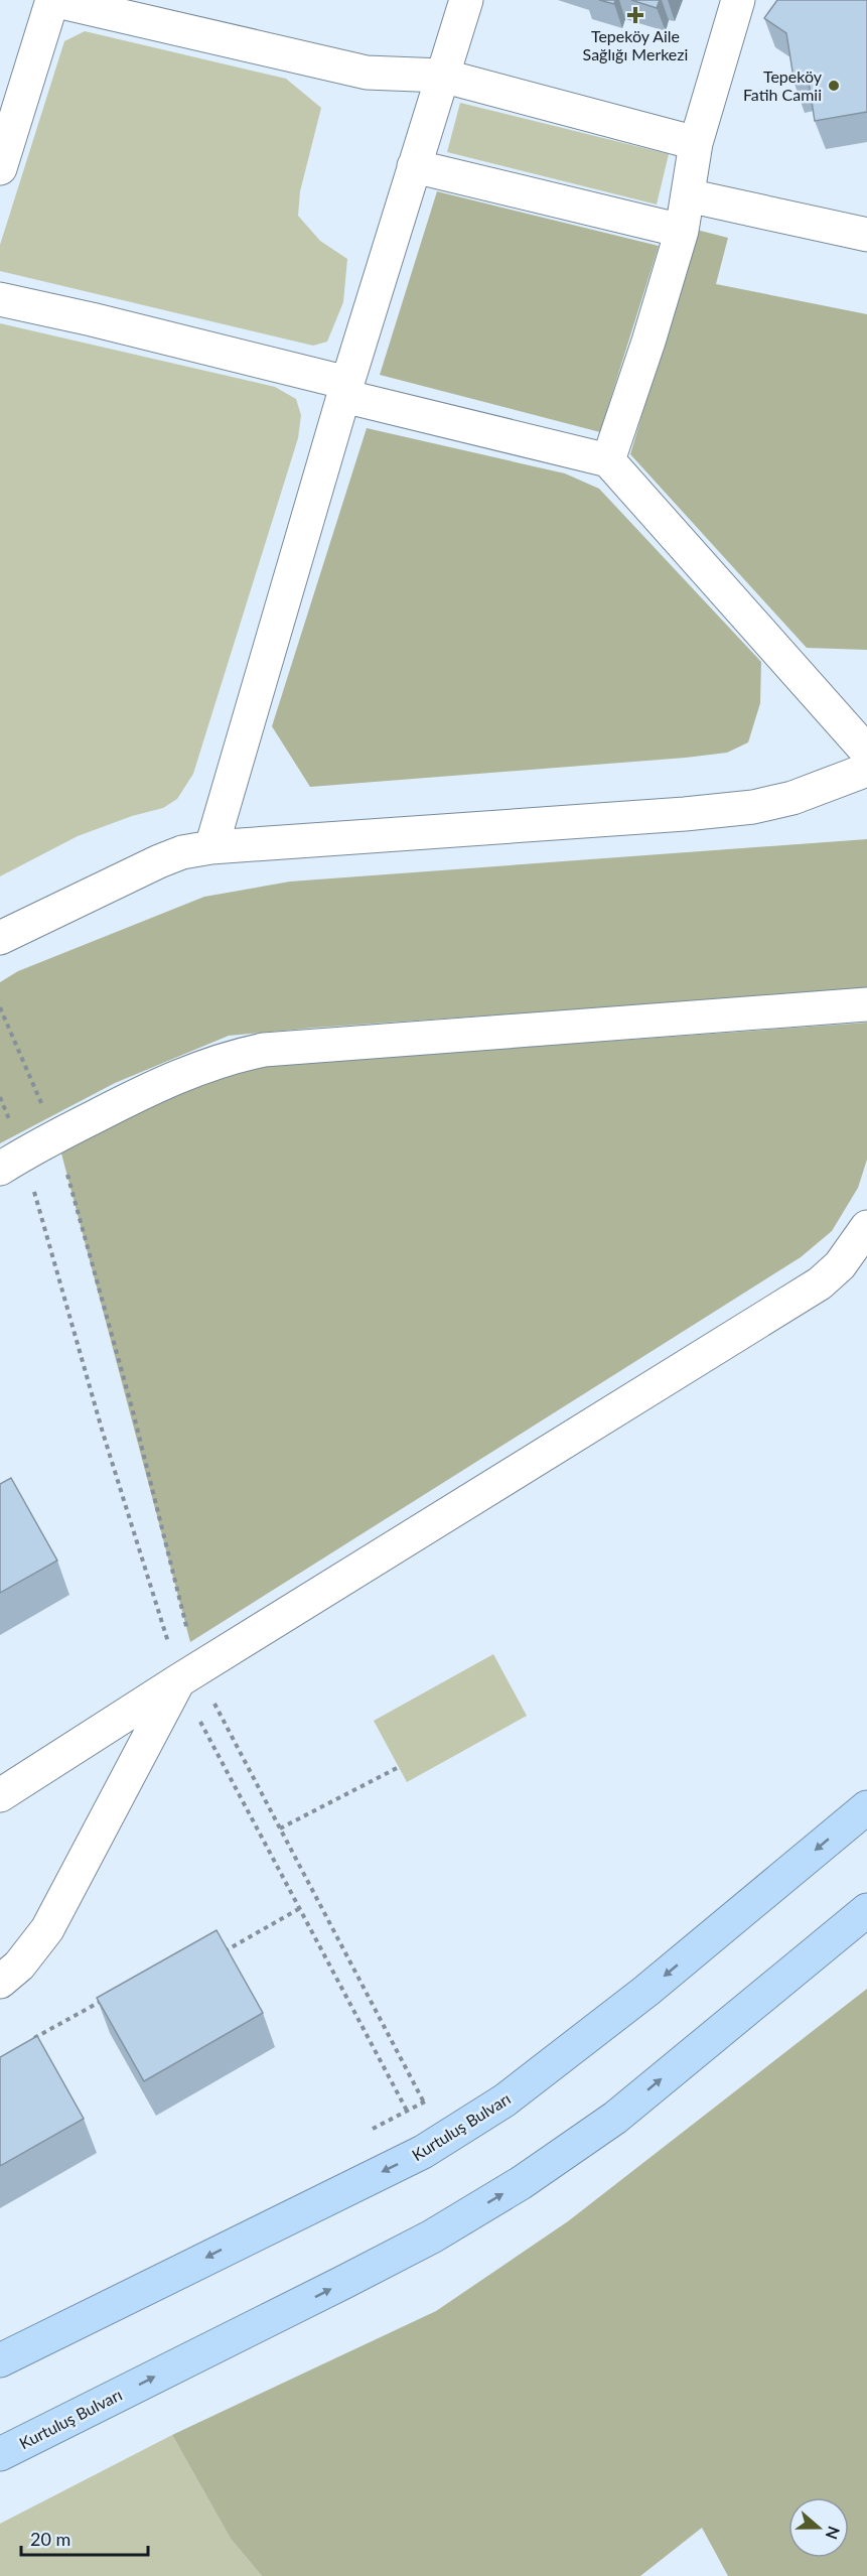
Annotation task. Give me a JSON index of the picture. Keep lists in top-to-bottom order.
{
  "streets": {
    "highway": ["Kurtuluş Bulvarı"]
  },
  "places": {
    "health": ["Tepeköy Aile Sağlığı Merkezi"],
    "other": ["Tepeköy Fatih Camii"]
  },
  "scale_bar": "20 m",
  "north": "right"
}
